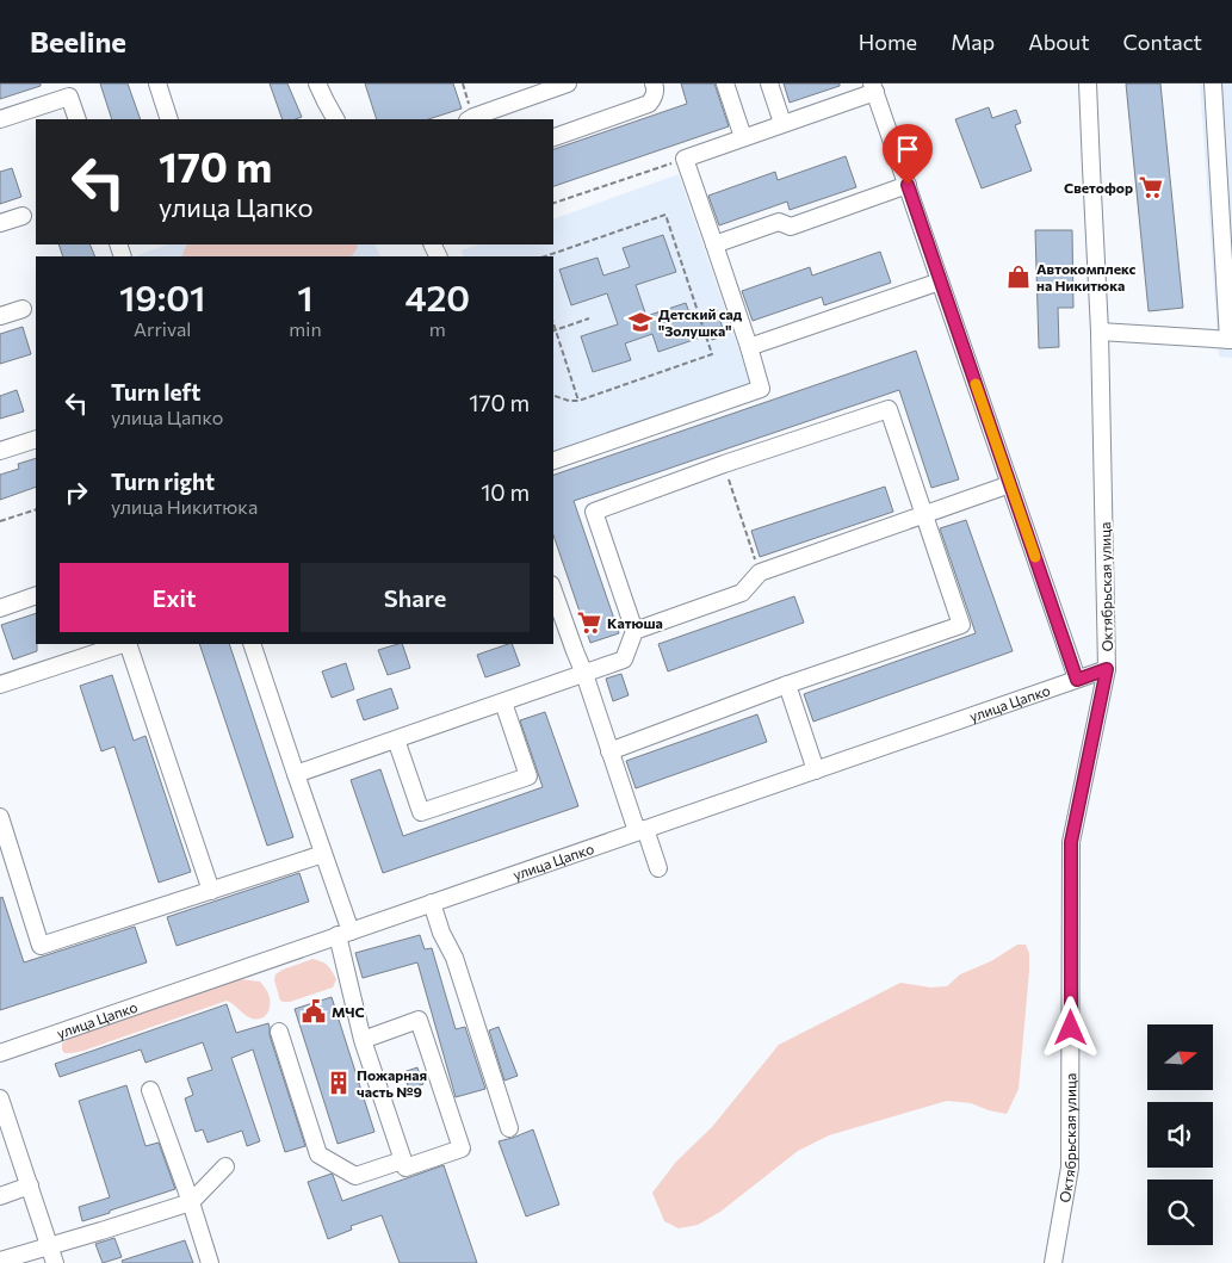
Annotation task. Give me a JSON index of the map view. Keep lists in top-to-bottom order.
{
  "streets": {
    "street": ["Октябрьская улица", "улица Цапко"]
  },
  "crossings": [
    ["Октябрьская улица", "улица Цапко"]
  ],
  "places": {
    "supermarket": ["Светофор", "Катюша"],
    "shop": ["Автокомплекс на Никитюка"],
    "school or university": ["Детский сад \"Золушка\""],
    "public building": ["МЧС"],
    "building": ["Пожарная часть №9"]
  },
  "north": "right",
  "page": {
    "header": "Beeline",
    "nav": [
      "Home",
      "Map",
      "About",
      "Contact"
    ],
    "turn": ["170 m", "улица Цапко"],
    "eta": [
      "19:01",
      "Arrival",
      "1",
      "min",
      "420",
      "m"
    ],
    "list": [
      {
        "name": "Turn left",
        "note": "улица Цапко",
        "value": "170 m"
      },
      {
        "name": "Turn right",
        "note": "улица Никитюка",
        "value": "10 m"
      }
    ],
    "buttons": ["Exit", "Share"]
  }
}
